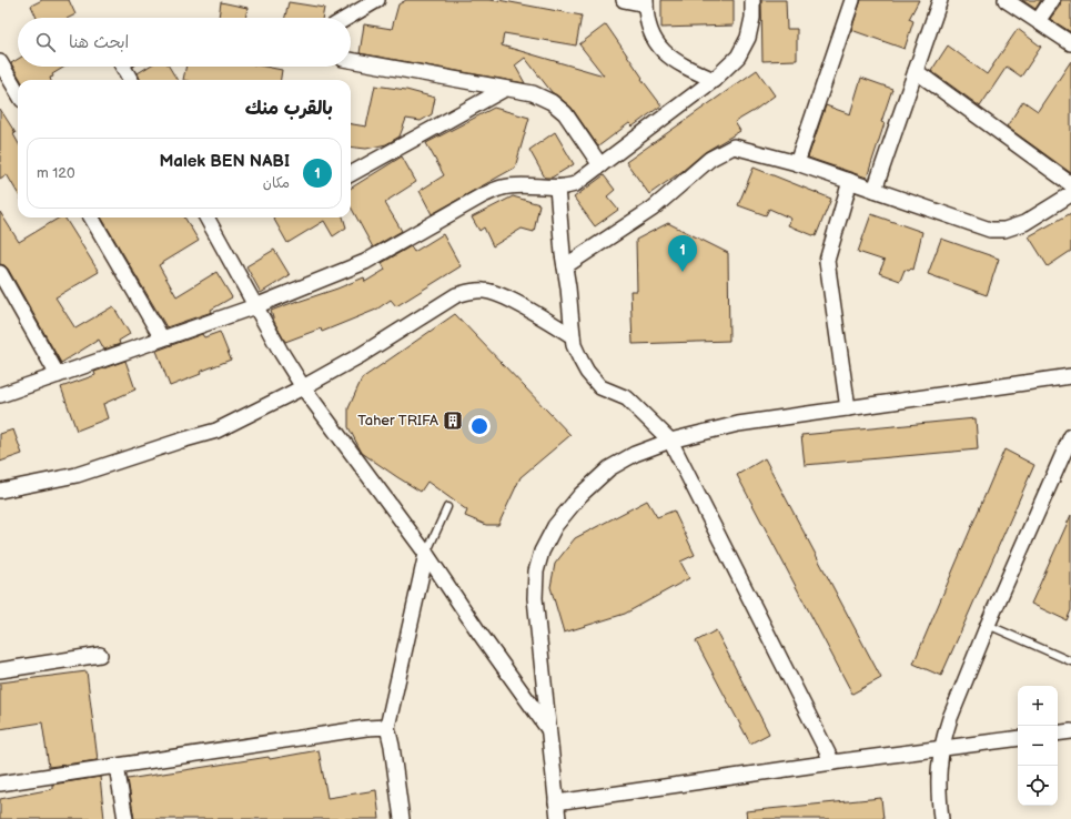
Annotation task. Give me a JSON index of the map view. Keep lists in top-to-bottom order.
{
  "places": {
    "building": ["Taher TRIFA"]
  },
  "page": {
    "search": "ابحث هنا",
    "heading": "بالقرب منك",
    "list": [
      {
        "mark": "1",
        "name": "Malek BEN NABI",
        "note": "مكان",
        "value": "120 m"
      }
    ],
    "pins": "1",
    "map_buttons": ["+", "−"]
  }
}
